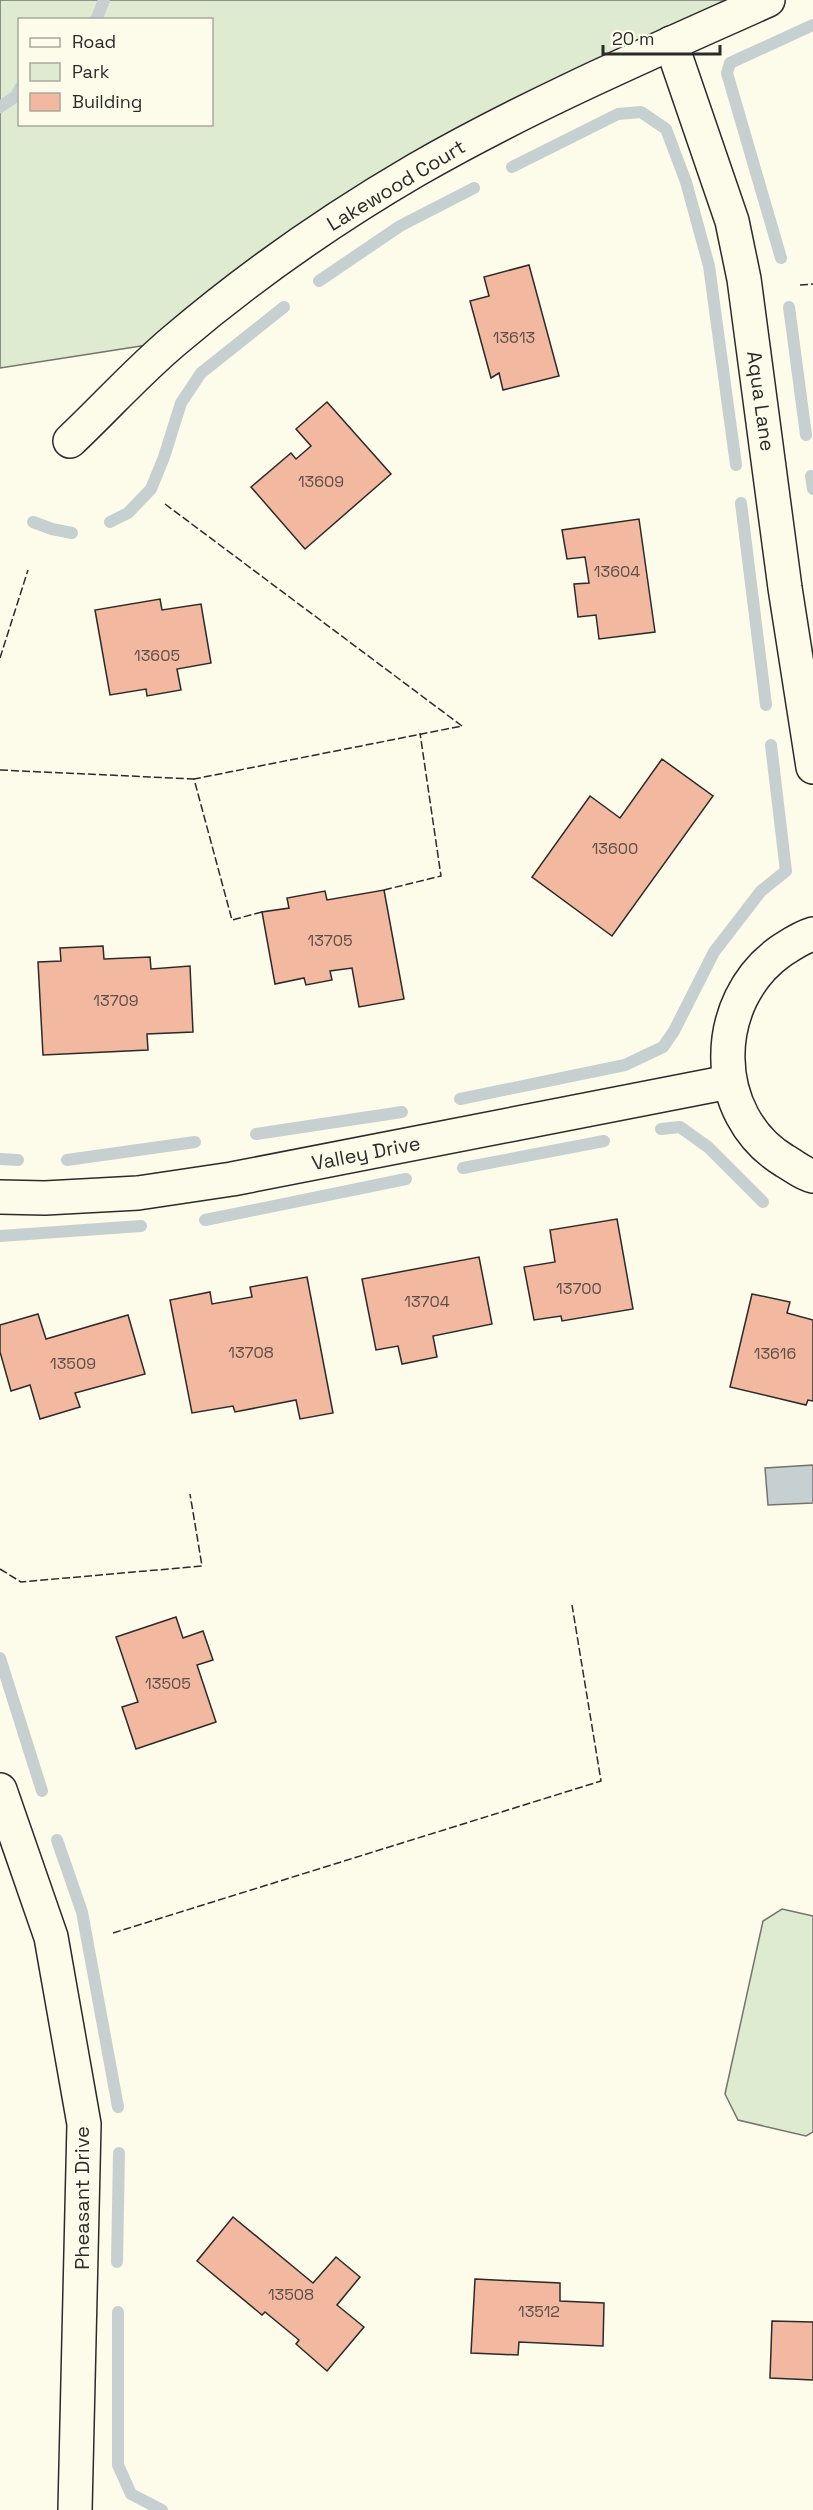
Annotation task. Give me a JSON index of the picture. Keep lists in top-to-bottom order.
{
  "streets": {
    "street": [
      "Lakewood Court",
      "Aqua Lane",
      "Valley Drive",
      "Pheasant Drive"
    ]
  },
  "crossings": [
    ["Lakewood Court", "Aqua Lane"]
  ],
  "house_numbers": [
    "13613",
    "13609",
    "13604",
    "13605",
    "13600",
    "13705",
    "13709",
    "13700",
    "13704",
    "13708",
    "13616",
    "13509",
    "13505",
    "13508",
    "13512"
  ],
  "legend": ["Road", "Park", "Building"],
  "scale_bar": "20 m"
}
